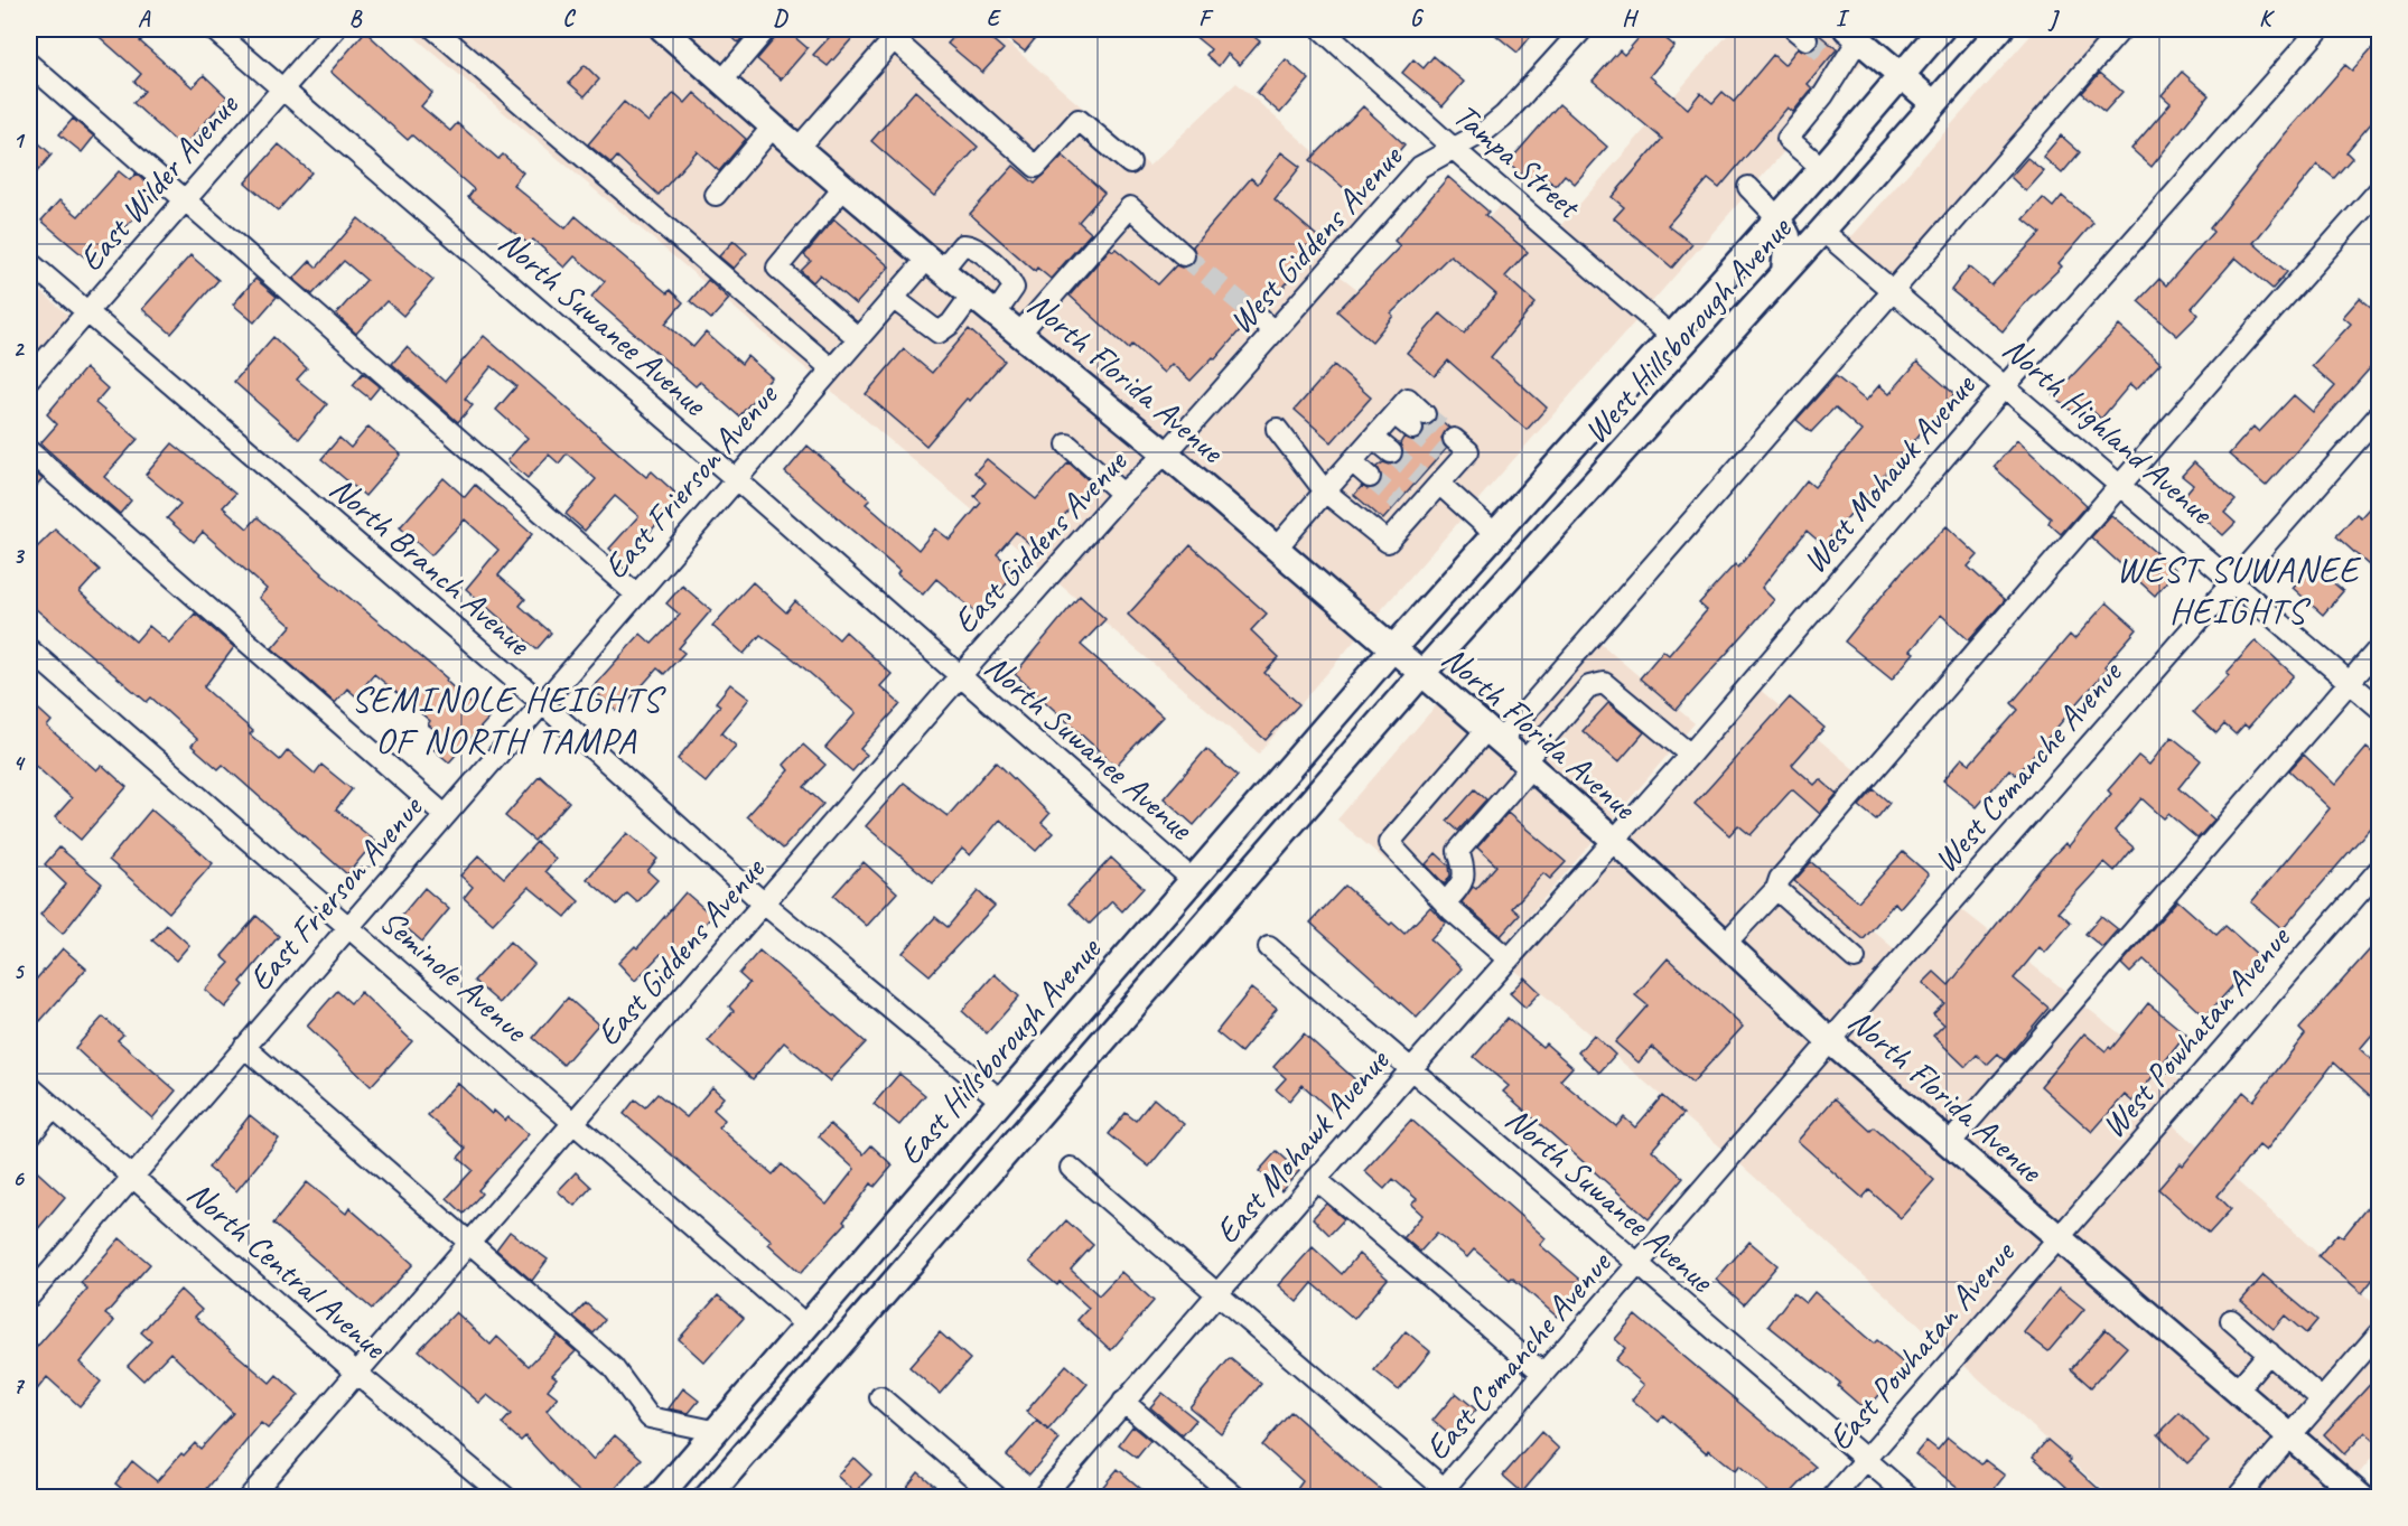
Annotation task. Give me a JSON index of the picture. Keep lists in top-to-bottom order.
{
  "streets": {
    "main road": ["West Hillsborough Avenue", "North Florida Avenue", "East Hillsborough Avenue"],
    "street": [
      "Tampa Street",
      "East Wilder Avenue",
      "West Giddens Avenue",
      "North Suwanee Avenue",
      "North Highland Avenue",
      "West Mohawk Avenue",
      "East Frierson Avenue",
      "East Giddens Avenue",
      "North Branch Avenue",
      "West Comanche Avenue",
      "Seminole Avenue",
      "West Powhatan Avenue",
      "East Mohawk Avenue",
      "North Central Avenue",
      "East Powhatan Avenue",
      "East Comanche Avenue"
    ]
  },
  "crossings": [
    ["Tampa Street", "West Giddens Avenue"],
    ["Tampa Street", "West Hillsborough Avenue"],
    ["East Wilder Avenue", "North Suwanee Avenue"],
    ["East Wilder Avenue", "North Branch Avenue"],
    ["West Giddens Avenue", "North Florida Avenue"],
    ["West Giddens Avenue", "East Giddens Avenue"],
    ["North Suwanee Avenue", "East Frierson Avenue"],
    ["North Suwanee Avenue", "East Giddens Avenue"],
    ["North Suwanee Avenue", "East Hillsborough Avenue"],
    ["North Suwanee Avenue", "East Mohawk Avenue"],
    ["North Suwanee Avenue", "East Powhatan Avenue"],
    ["North Suwanee Avenue", "East Comanche Avenue"],
    ["West Hillsborough Avenue", "North Florida Avenue"],
    ["West Hillsborough Avenue", "North Highland Avenue"],
    ["West Hillsborough Avenue", "East Hillsborough Avenue"],
    ["North Florida Avenue", "West Mohawk Avenue"],
    ["North Florida Avenue", "East Frierson Avenue"],
    ["North Florida Avenue", "East Giddens Avenue"],
    ["North Florida Avenue", "West Comanche Avenue"],
    ["North Florida Avenue", "West Powhatan Avenue"],
    ["North Florida Avenue", "East Hillsborough Avenue"],
    ["North Florida Avenue", "East Mohawk Avenue"],
    ["North Florida Avenue", "East Powhatan Avenue"],
    ["North Florida Avenue", "East Comanche Avenue"],
    ["North Highland Avenue", "West Mohawk Avenue"],
    ["North Highland Avenue", "West Comanche Avenue"],
    ["West Mohawk Avenue", "East Mohawk Avenue"],
    ["East Frierson Avenue", "North Branch Avenue"],
    ["East Frierson Avenue", "Seminole Avenue"],
    ["East Frierson Avenue", "North Central Avenue"],
    ["East Giddens Avenue", "North Branch Avenue"],
    ["East Giddens Avenue", "Seminole Avenue"],
    ["East Giddens Avenue", "North Central Avenue"],
    ["North Branch Avenue", "East Hillsborough Avenue"],
    ["West Comanche Avenue", "East Comanche Avenue"],
    ["Seminole Avenue", "East Hillsborough Avenue"],
    ["West Powhatan Avenue", "East Powhatan Avenue"]
  ],
  "districts": ["WEST SUWANEE HEIGHTS", "SEMINOLE HEIGHTS OF NORTH TAMPA"],
  "grid": {
    "columns": [
      "A",
      "B",
      "C",
      "D",
      "E",
      "F",
      "G",
      "H",
      "I",
      "J",
      "K"
    ],
    "rows": [
      "1",
      "2",
      "3",
      "4",
      "5",
      "6",
      "7"
    ]
  }
}
